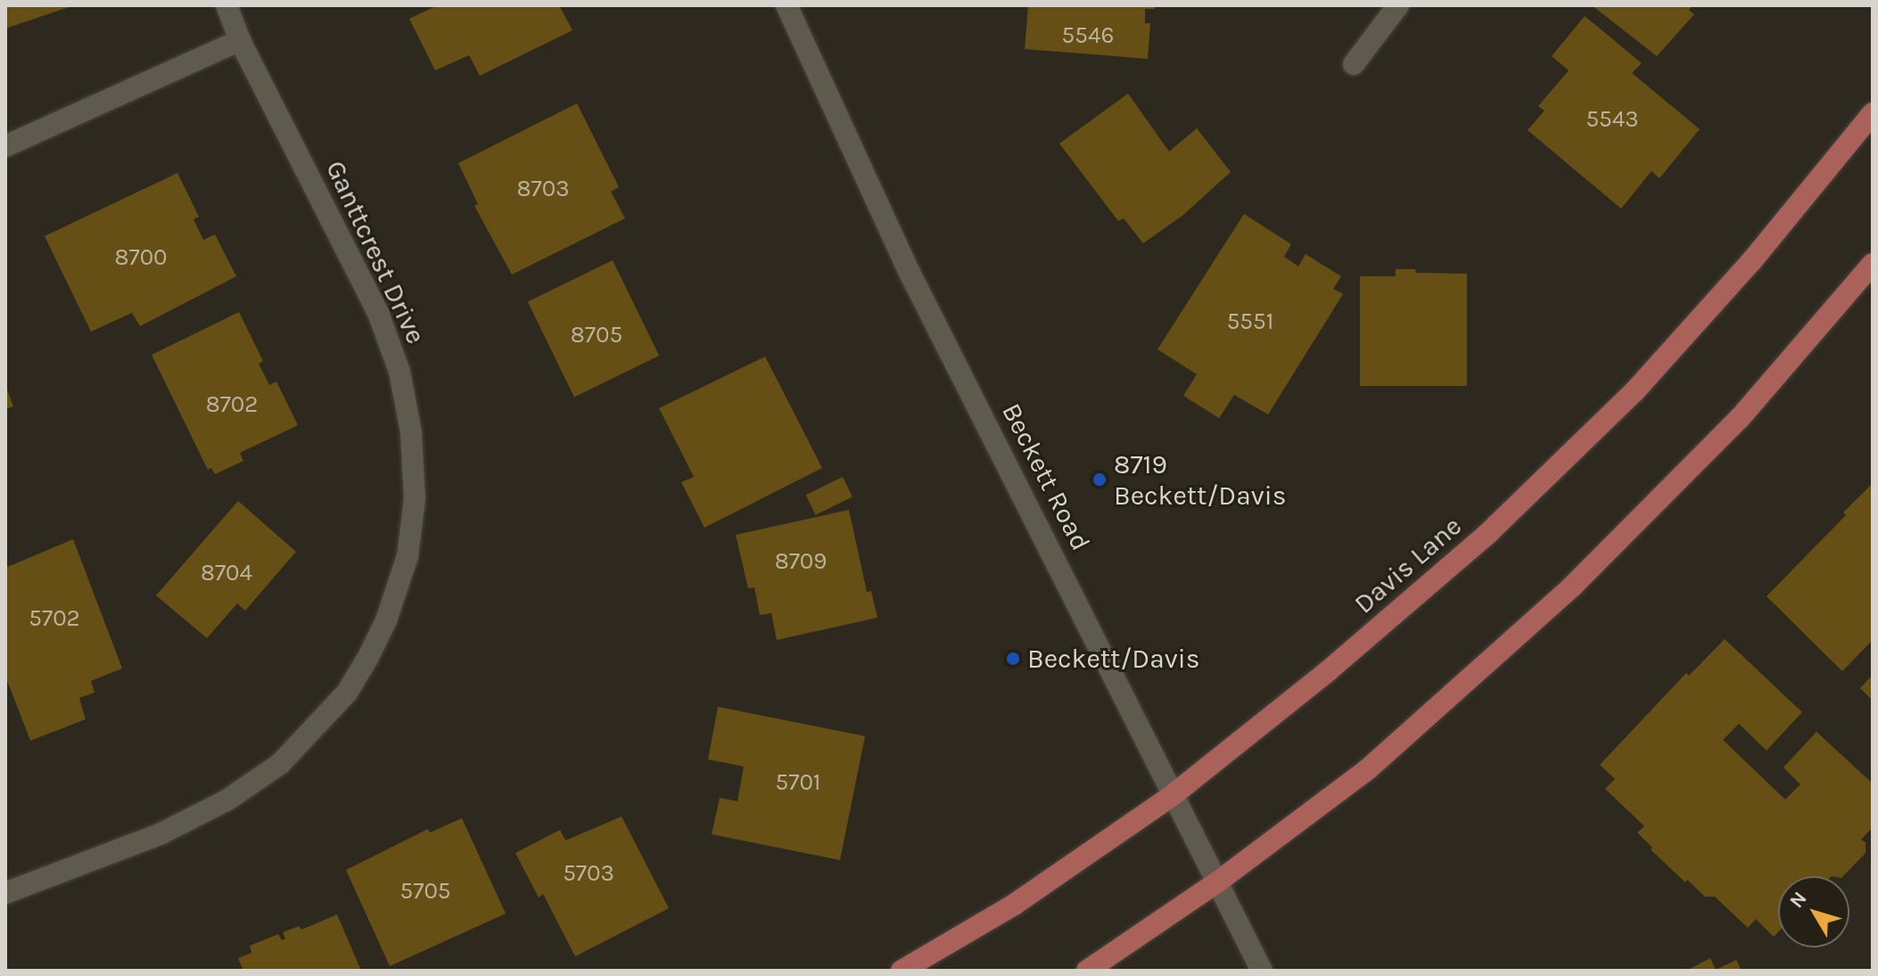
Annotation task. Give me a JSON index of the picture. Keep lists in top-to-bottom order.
{
  "streets": {
    "main road": ["Davis Lane"],
    "street": ["Ganttcrest Drive", "Beckett Road"]
  },
  "crossings": [
    ["Beckett Road", "Davis Lane"]
  ],
  "places": ["8719 Beckett/Davis", "Beckett/Davis"],
  "house_numbers": [
    "5546",
    "5543",
    "8703",
    "8700",
    "5551",
    "8705",
    "8702",
    "8709",
    "8704",
    "5702",
    "5701",
    "5703",
    "5705"
  ],
  "north": "top left"
}
